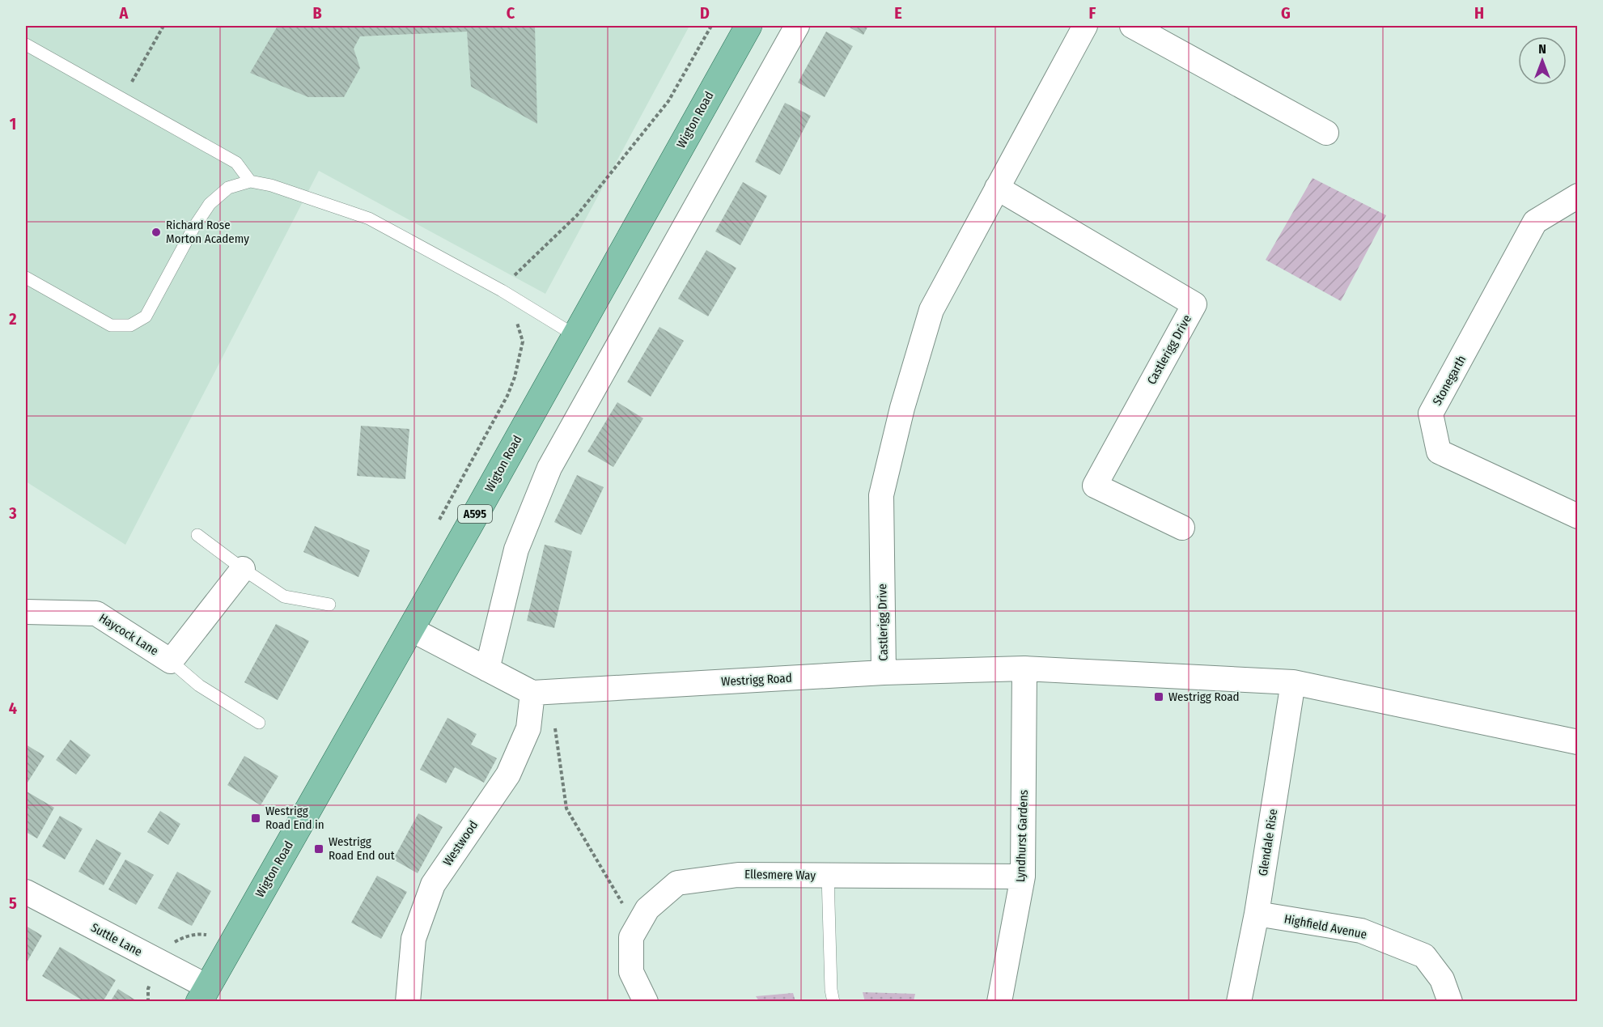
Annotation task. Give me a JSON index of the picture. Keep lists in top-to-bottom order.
{
  "streets": {
    "main road": ["Wigton Road", "A595"],
    "street": [
      "Castlerigg Drive",
      "Stonegarth",
      "Haycock Lane",
      "Westrigg Road",
      "Lyndhurst Gardens",
      "Glendale Rise",
      "Westwood",
      "Ellesmere Way",
      "Highfield Avenue",
      "Suttle Lane"
    ]
  },
  "crossings": [
    ["Wigton Road", "Suttle Lane"],
    ["Castlerigg Drive", "Westrigg Road"],
    ["Westrigg Road", "Lyndhurst Gardens"],
    ["Westrigg Road", "Glendale Rise"],
    ["Westrigg Road", "Westwood"],
    ["Lyndhurst Gardens", "Ellesmere Way"],
    ["Glendale Rise", "Highfield Avenue"]
  ],
  "places": {
    "other": ["Richard Rose Morton Academy"],
    "transit": ["Westrigg Road", "Westrigg Road End in", "Westrigg Road End out"]
  },
  "north": "top",
  "grid": {
    "columns": [
      "A",
      "B",
      "C",
      "D",
      "E",
      "F",
      "G",
      "H"
    ],
    "rows": [
      "1",
      "2",
      "3",
      "4",
      "5"
    ]
  }
}
